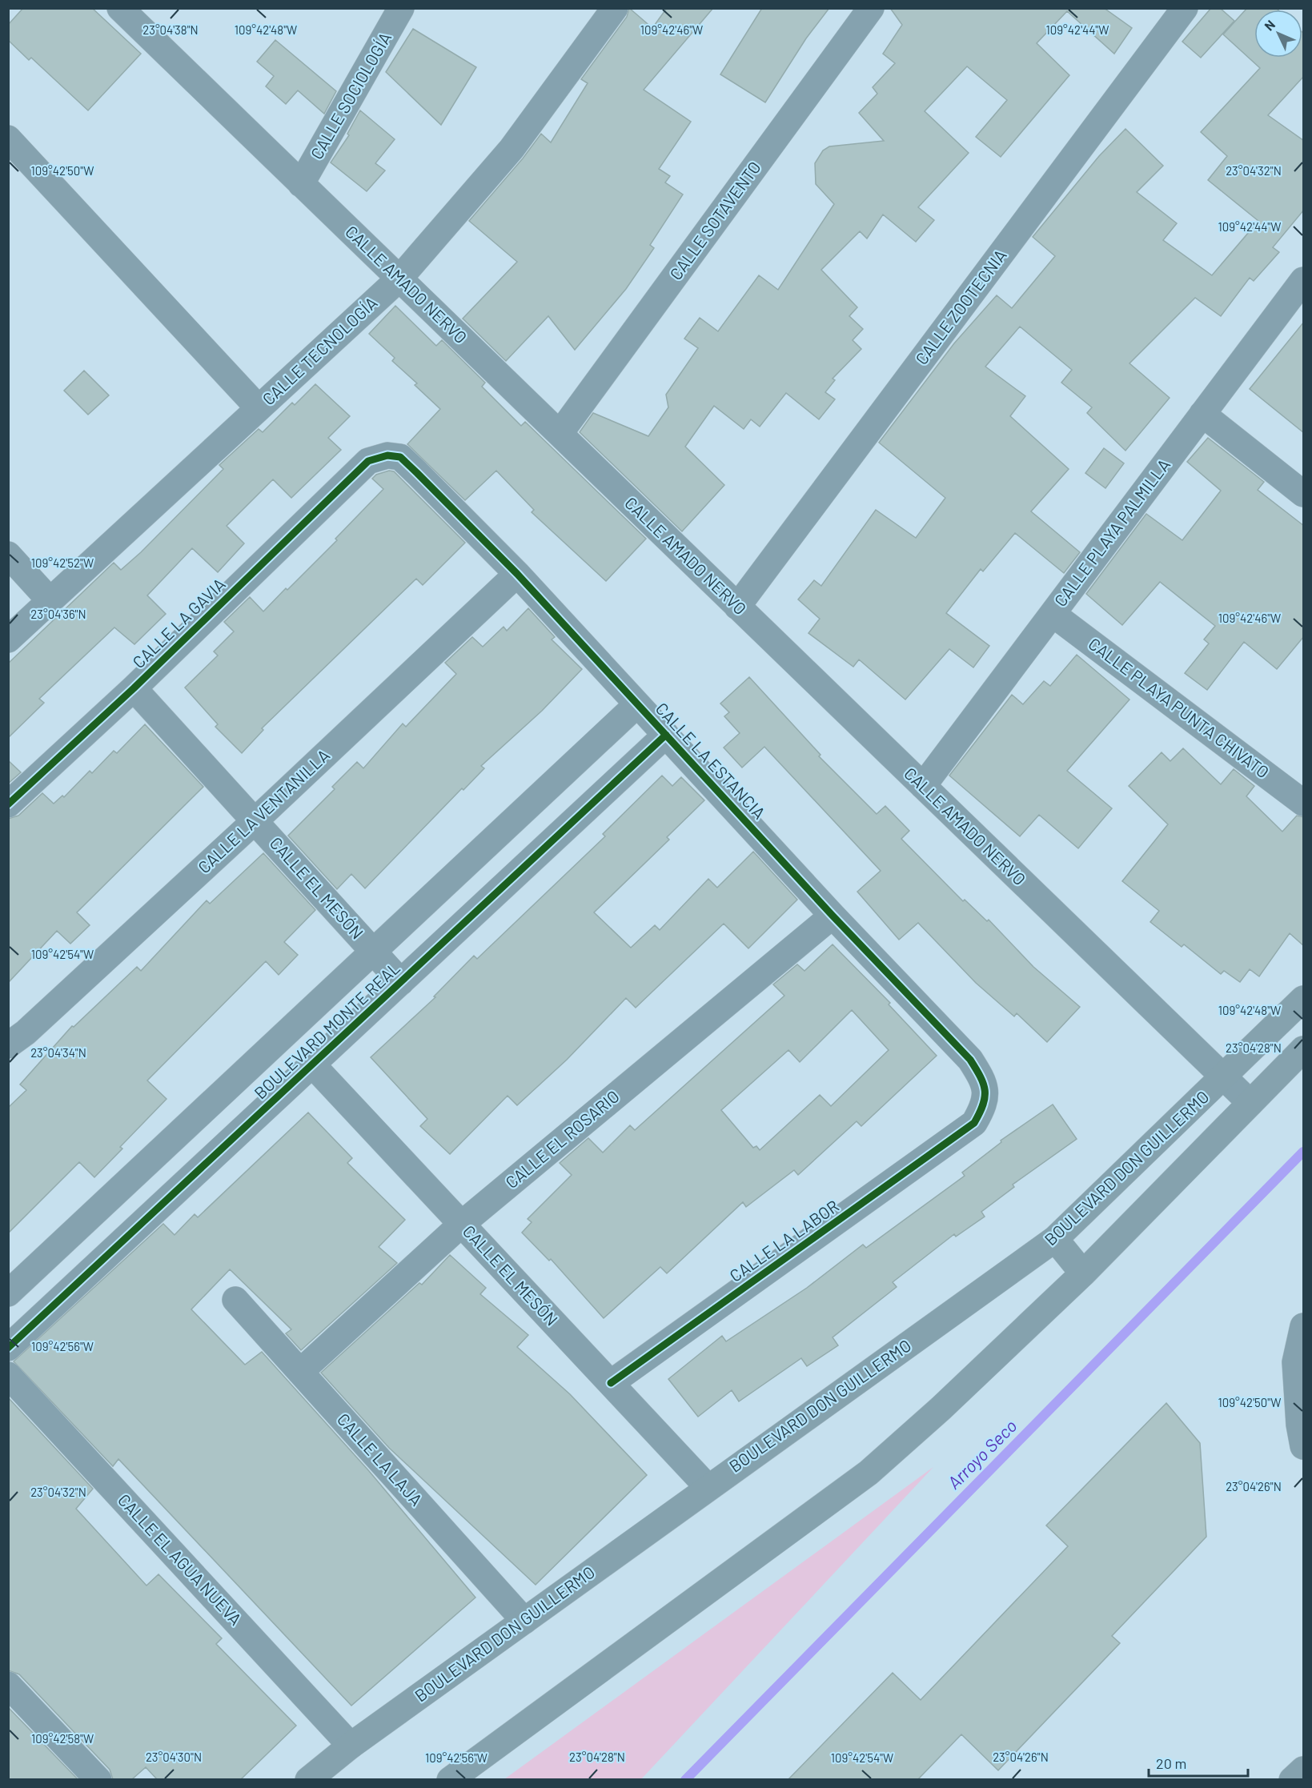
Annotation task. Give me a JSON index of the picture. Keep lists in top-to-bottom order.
{
  "streets": {
    "main road": ["BOULEVARD DON GUILLERMO"],
    "street": [
      "CALLE SOCIOLOGÍA",
      "CALLE SOTAVENTO",
      "CALLE AMADO NERVO",
      "CALLE ZOOTECNIA",
      "CALLE TECNOLOGÍA",
      "CALLE PLAYA PALMILLA",
      "CALLE LA GAVIA",
      "CALLE PLAYA PUNTA CHIVATO",
      "CALLE LA ESTANCIA",
      "CALLE LA VENTANILLA",
      "CALLE EL MESÓN",
      "BOULEVARD MONTE REAL",
      "CALLE EL ROSARIO",
      "CALLE LA LABOR",
      "CALLE LA LAJA",
      "CALLE EL AGUA NUEVA"
    ]
  },
  "crossings": [
    ["CALLE SOCIOLOGÍA", "CALLE AMADO NERVO"],
    ["CALLE SOTAVENTO", "CALLE AMADO NERVO"],
    ["CALLE AMADO NERVO", "CALLE ZOOTECNIA"],
    ["CALLE AMADO NERVO", "CALLE TECNOLOGÍA"],
    ["CALLE AMADO NERVO", "CALLE PLAYA PALMILLA"],
    ["CALLE AMADO NERVO", "BOULEVARD DON GUILLERMO"],
    ["CALLE PLAYA PALMILLA", "CALLE PLAYA PUNTA CHIVATO"],
    ["CALLE LA GAVIA", "CALLE LA ESTANCIA"],
    ["CALLE LA GAVIA", "CALLE EL MESÓN"],
    ["CALLE LA ESTANCIA", "CALLE LA VENTANILLA"],
    ["CALLE LA ESTANCIA", "BOULEVARD MONTE REAL"],
    ["CALLE LA ESTANCIA", "CALLE EL ROSARIO"],
    ["CALLE LA ESTANCIA", "CALLE LA LABOR"],
    ["CALLE LA VENTANILLA", "CALLE EL MESÓN"],
    ["CALLE EL MESÓN", "BOULEVARD MONTE REAL"],
    ["CALLE EL MESÓN", "CALLE EL ROSARIO"],
    ["CALLE EL MESÓN", "BOULEVARD DON GUILLERMO"],
    ["CALLE EL MESÓN", "CALLE LA LABOR"],
    ["CALLE EL ROSARIO", "CALLE LA LAJA"],
    ["BOULEVARD DON GUILLERMO", "CALLE LA LAJA"],
    ["BOULEVARD DON GUILLERMO", "CALLE EL AGUA NUEVA"]
  ],
  "water": ["Arroyo Seco"],
  "scale_bar": "20 m",
  "north": "top left",
  "coordinates": [
    "109°42'48\"W",
    "109°42'46\"W",
    "109°42'44\"W",
    "23°04'38\"N",
    "23°04'32\"N",
    "109°42'50\"W",
    "109°42'52\"W",
    "23°04'36\"N",
    "109°42'54\"W",
    "23°04'28\"N",
    "23°04'34\"N",
    "109°42'56\"W",
    "23°04'26\"N",
    "109°42'58\"W",
    "23°04'30\"N"
  ]
}
